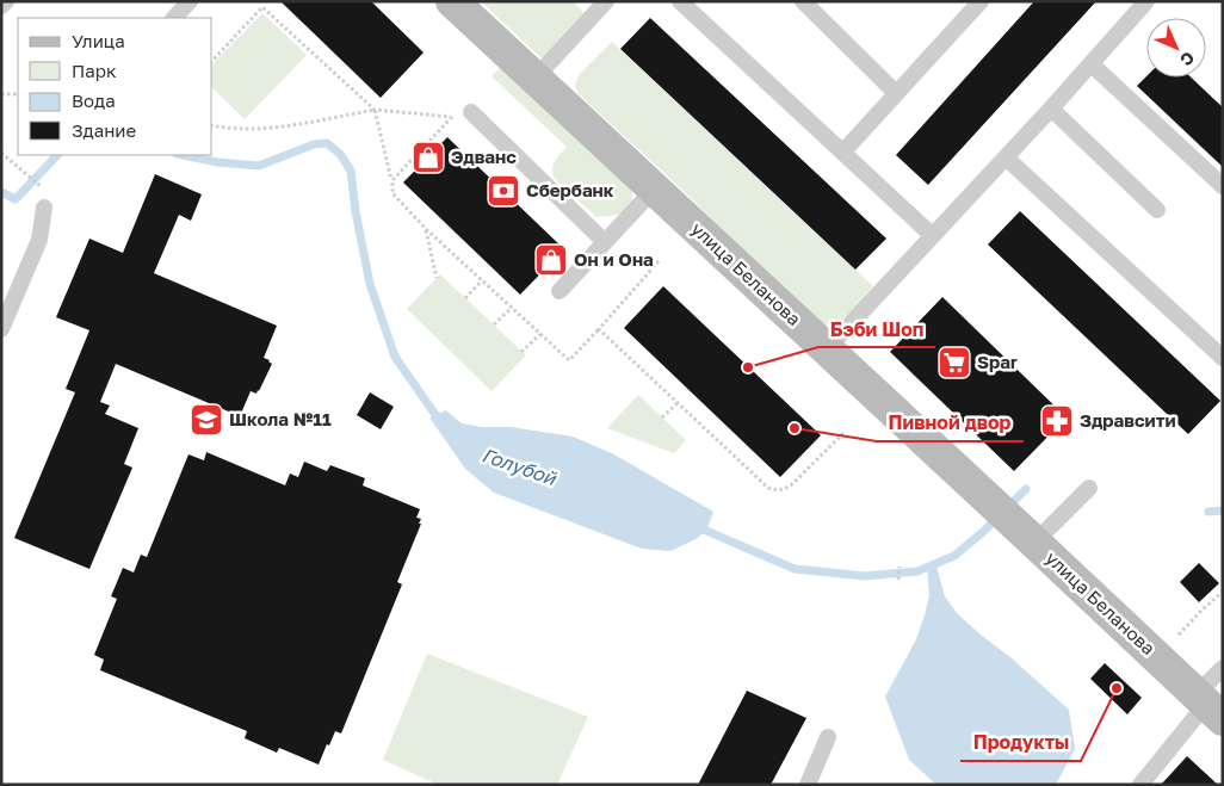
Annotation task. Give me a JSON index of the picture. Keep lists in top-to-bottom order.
{
  "streets": {
    "street": ["улица Беланова"]
  },
  "water": ["Голубой"],
  "places": {
    "shop": ["Эдванс", "Он и Она"],
    "bank": ["Сбербанк"],
    "supermarket": ["Spar"],
    "other": ["Бэби Шоп", "Пивной двор", "Продукты"],
    "school or university": ["Школа №11"],
    "pharmacy": ["Здравсити"]
  },
  "legend": [
    "Улица",
    "Парк",
    "Вода",
    "Здание"
  ],
  "north": "bottom right"
}
